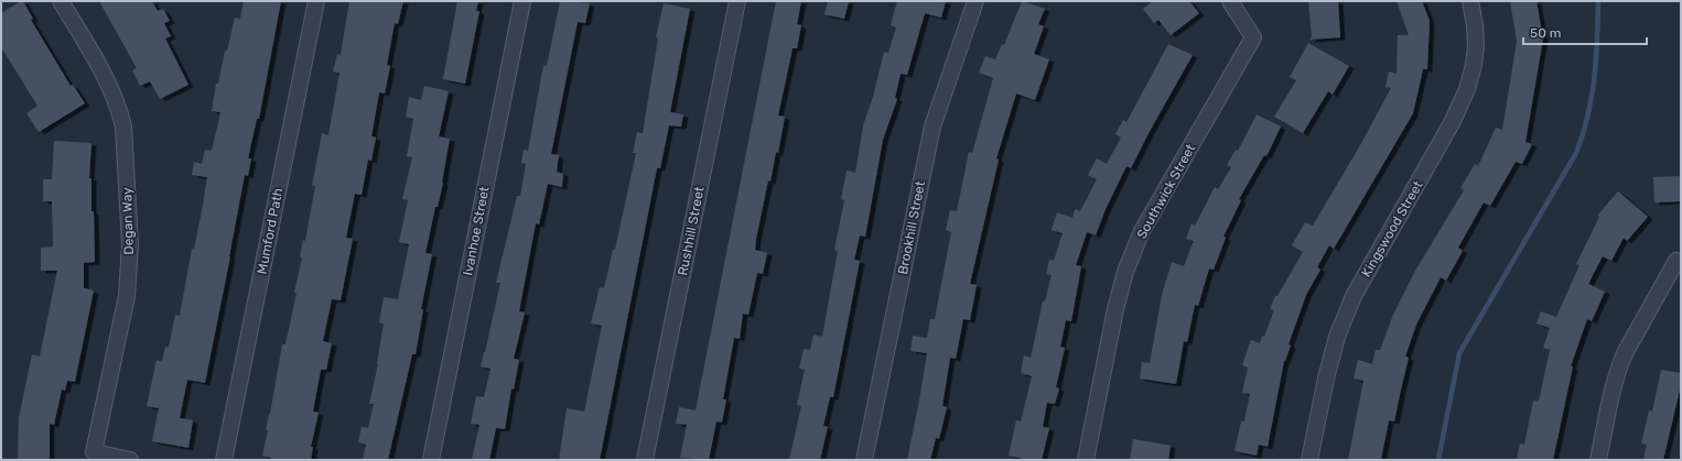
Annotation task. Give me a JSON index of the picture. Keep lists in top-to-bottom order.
{
  "streets": {
    "street": [
      "Southwick Street",
      "Degan Way",
      "Brookhill Street",
      "Kingswood Street",
      "Mumford Path",
      "Ivanhoe Street",
      "Rushhill Street"
    ]
  },
  "scale_bar": "50 m"
}
